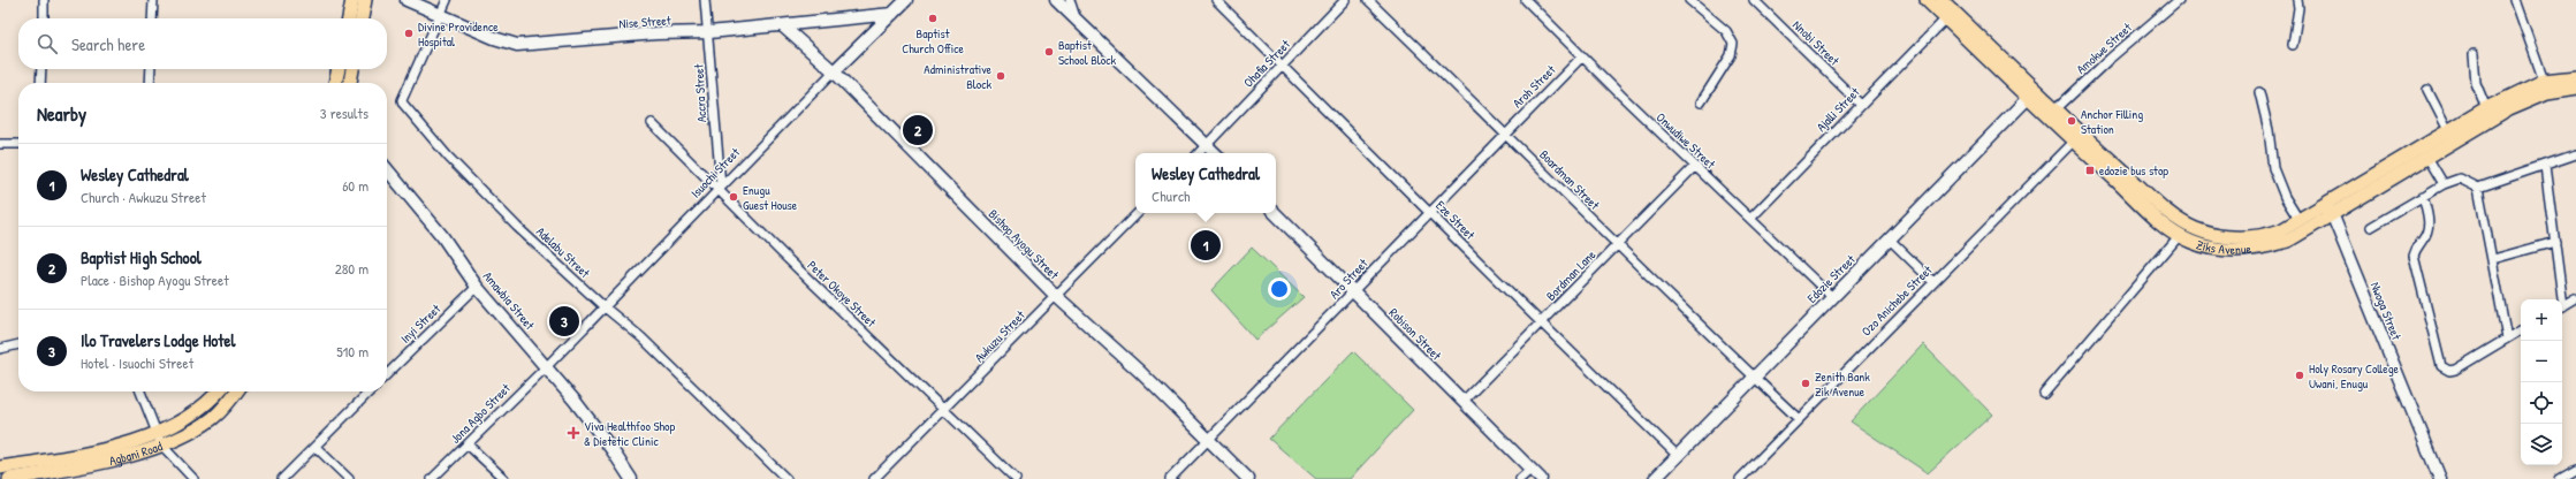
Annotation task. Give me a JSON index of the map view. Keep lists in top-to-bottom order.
{
  "streets": {
    "main road": [
      "Nise Street",
      "Isuochi Street",
      "Bishop Ayogu Street",
      "Ziks Avenue",
      "Edozie Street",
      "Amawbia Street",
      "Nwoga Street",
      "Robison Street",
      "Agbani Road"
    ],
    "street": [
      "Nnobi Street",
      "Amokwe Street",
      "Ohafia Street",
      "Aroh Street",
      "Accra Street",
      "Ajalli Street",
      "Onwudiwe Street",
      "Boardman Street",
      "Eze Street",
      "Adelabu Street",
      "Bordman Lane",
      "Aro Street",
      "Peter Okoye Street",
      "Ozo Anichebe Street",
      "Inyi Street",
      "Awkuzu Street",
      "Jona Agbo Street"
    ]
  },
  "crossings": [
    ["Nise Street", "Accra Street"],
    ["Nise Street", "Isuochi Street"],
    ["Nise Street", "Bishop Ayogu Street"],
    ["Nise Street", "Adelabu Street"],
    ["Nnobi Street", "Ajalli Street"],
    ["Amokwe Street", "Ziks Avenue"],
    ["Ohafia Street", "Eze Street"],
    ["Aroh Street", "Onwudiwe Street"],
    ["Aroh Street", "Boardman Street"],
    ["Aroh Street", "Aro Street"],
    ["Accra Street", "Isuochi Street"],
    ["Accra Street", "Peter Okoye Street"],
    ["Ajalli Street", "Onwudiwe Street"],
    ["Ajalli Street", "Ziks Avenue"],
    ["Onwudiwe Street", "Bordman Lane"],
    ["Onwudiwe Street", "Edozie Street"],
    ["Isuochi Street", "Bishop Ayogu Street"],
    ["Isuochi Street", "Adelabu Street"],
    ["Isuochi Street", "Peter Okoye Street"],
    ["Isuochi Street", "Amawbia Street"],
    ["Isuochi Street", "Jona Agbo Street"],
    ["Boardman Street", "Bordman Lane"],
    ["Boardman Street", "Aro Street"],
    ["Boardman Street", "Edozie Street"],
    ["Boardman Street", "Ozo Anichebe Street"],
    ["Eze Street", "Bordman Lane"],
    ["Eze Street", "Aro Street"],
    ["Eze Street", "Edozie Street"],
    ["Bishop Ayogu Street", "Aro Street"],
    ["Bishop Ayogu Street", "Awkuzu Street"],
    ["Ziks Avenue", "Edozie Street"],
    ["Ziks Avenue", "Ozo Anichebe Street"],
    ["Ziks Avenue", "Nwoga Street"],
    ["Bordman Lane", "Robison Street"],
    ["Aro Street", "Robison Street"],
    ["Peter Okoye Street", "Awkuzu Street"],
    ["Amawbia Street", "Inyi Street"],
    ["Amawbia Street", "Jona Agbo Street"]
  ],
  "places": {
    "other": [
      "Baptist Church Office",
      "Divine Providence Hospital",
      "Baptist School Block",
      "Administrative Block",
      "Anchor Filling Station",
      "Enugu Guest House",
      "Holy Rosary College Uwani, Enugu",
      "Zenith Bank Zik Avenue"
    ],
    "transit": ["edozie bus stop"],
    "health": ["Viva Healthfoo Shop & Dietetic Clinic"]
  },
  "page": {
    "search": "Search here",
    "heading": ["Nearby", "3 results"],
    "pins": ["2", "1", "3"],
    "list": [
      {
        "mark": "1",
        "name": "Wesley Cathedral",
        "note": "Church · Awkuzu Street",
        "value": "60 m"
      },
      {
        "mark": "2",
        "name": "Baptist High School",
        "note": "Place · Bishop Ayogu Street",
        "value": "280 m"
      },
      {
        "mark": "3",
        "name": "Ilo Travelers Lodge Hotel",
        "note": "Hotel · Isuochi Street",
        "value": "510 m"
      }
    ],
    "popup": ["Wesley Cathedral", "Church"],
    "map_buttons": ["+", "−"]
  }
}
